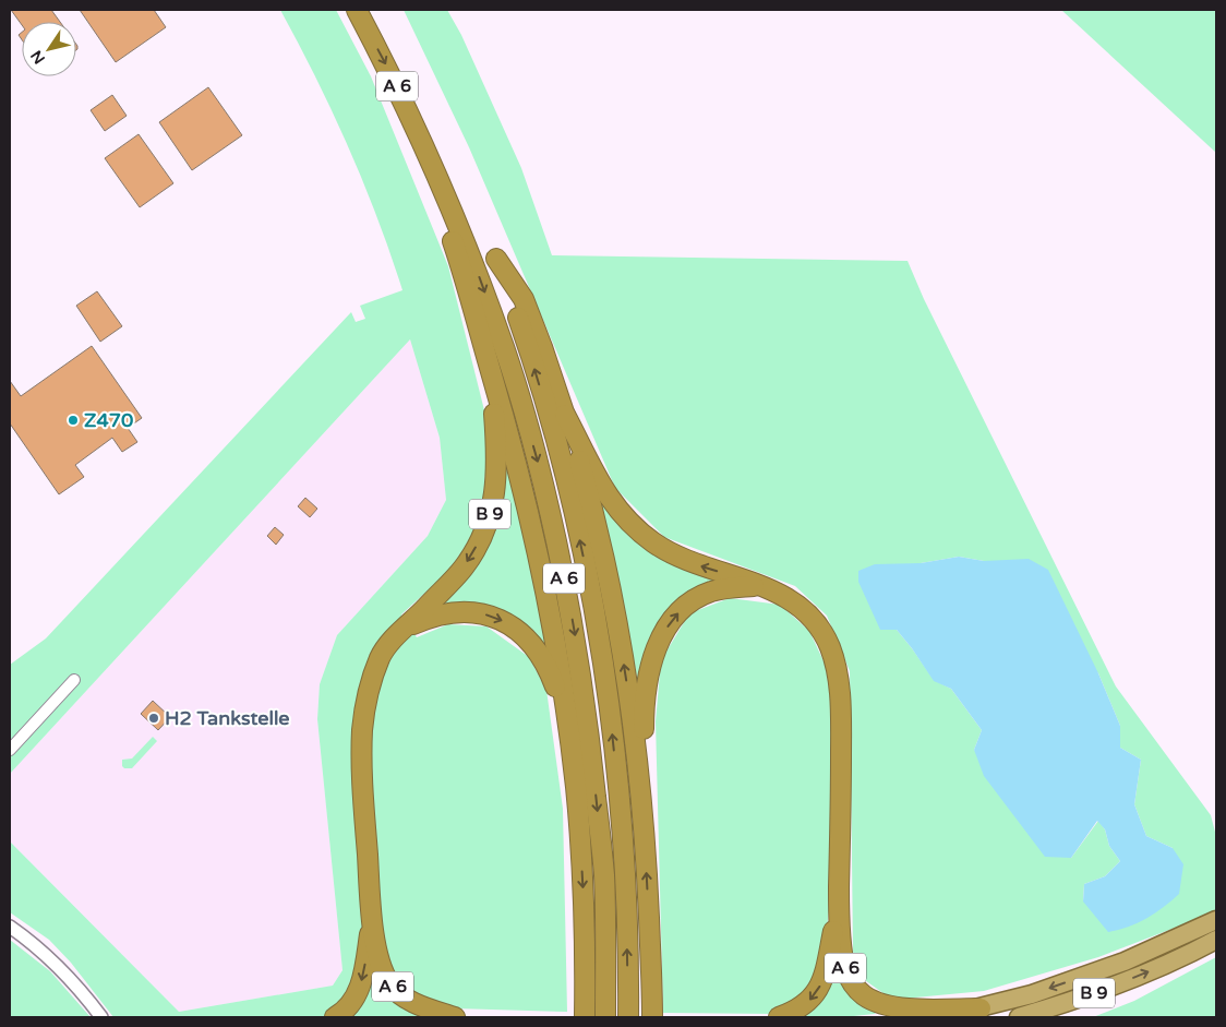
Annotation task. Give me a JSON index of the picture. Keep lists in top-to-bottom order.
{
  "streets": {
    "highway": ["A 6", "B 9"]
  },
  "crossings": [
    ["A 6", "B 9"]
  ],
  "places": ["Z470", "H2 Tankstelle"],
  "north": "bottom left"
}
